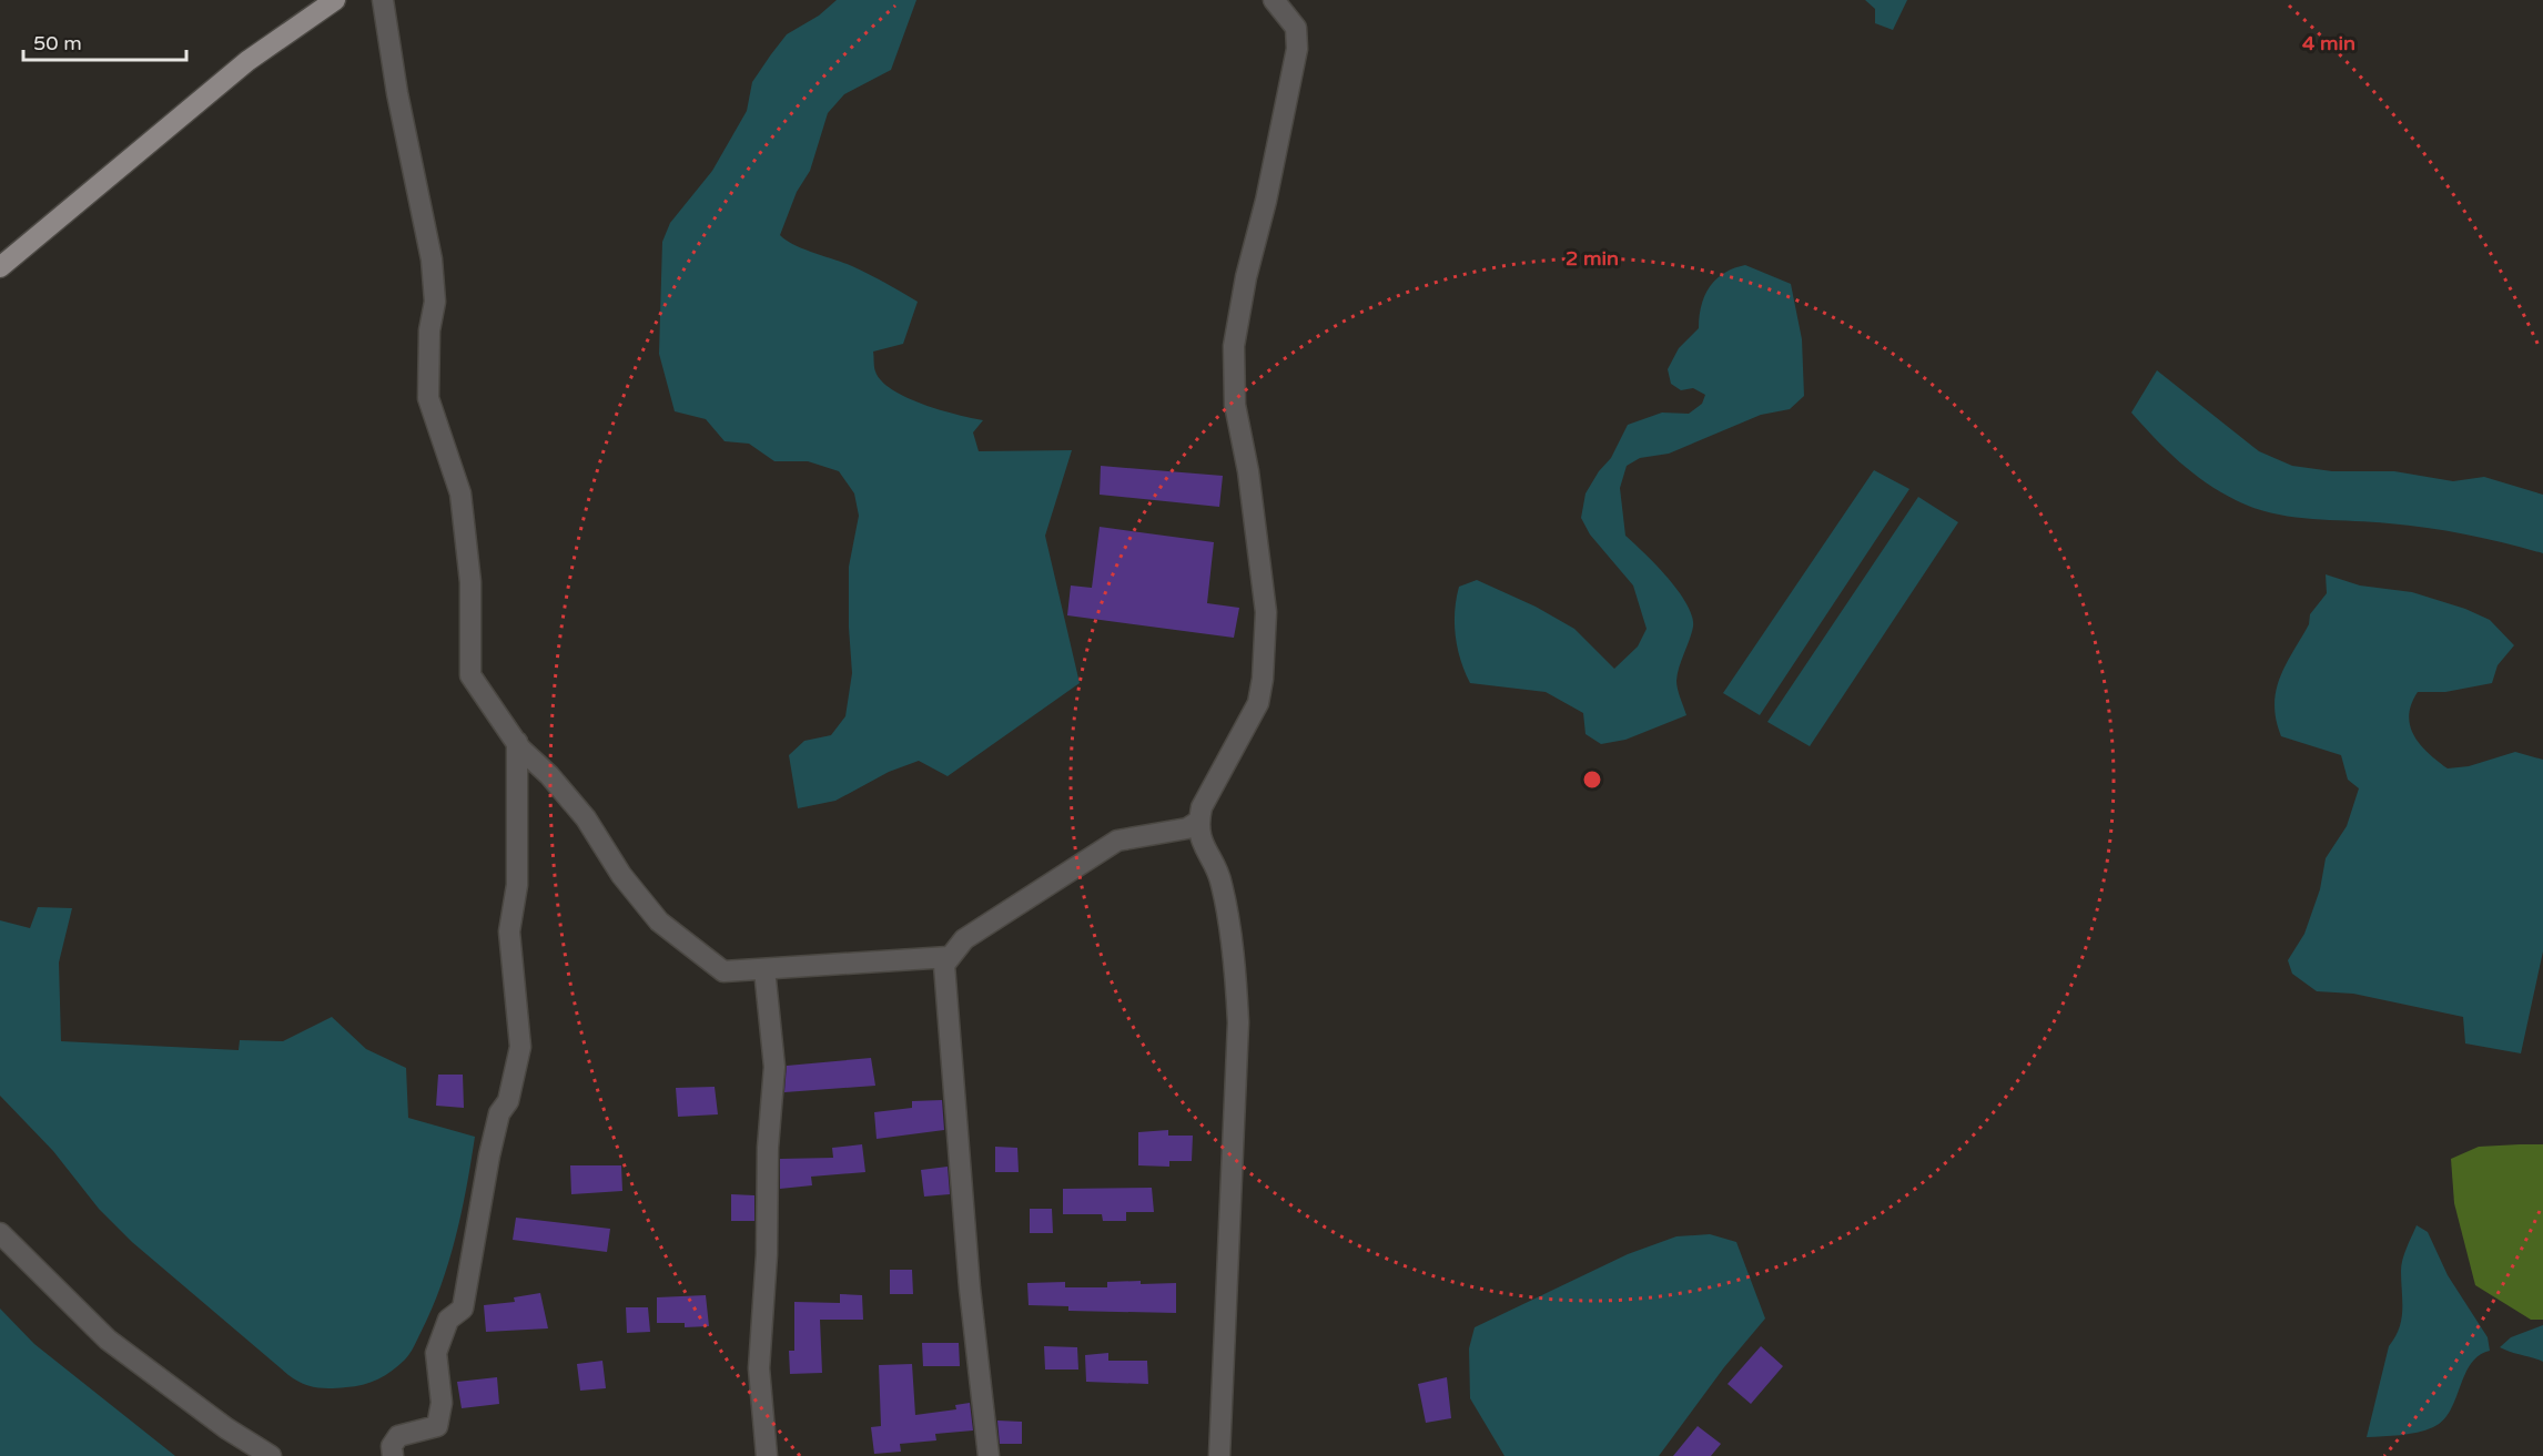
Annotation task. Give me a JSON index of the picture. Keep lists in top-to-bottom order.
{
  "scale_bar": "50 m",
  "rings": ["4 min", "2 min"]
}
